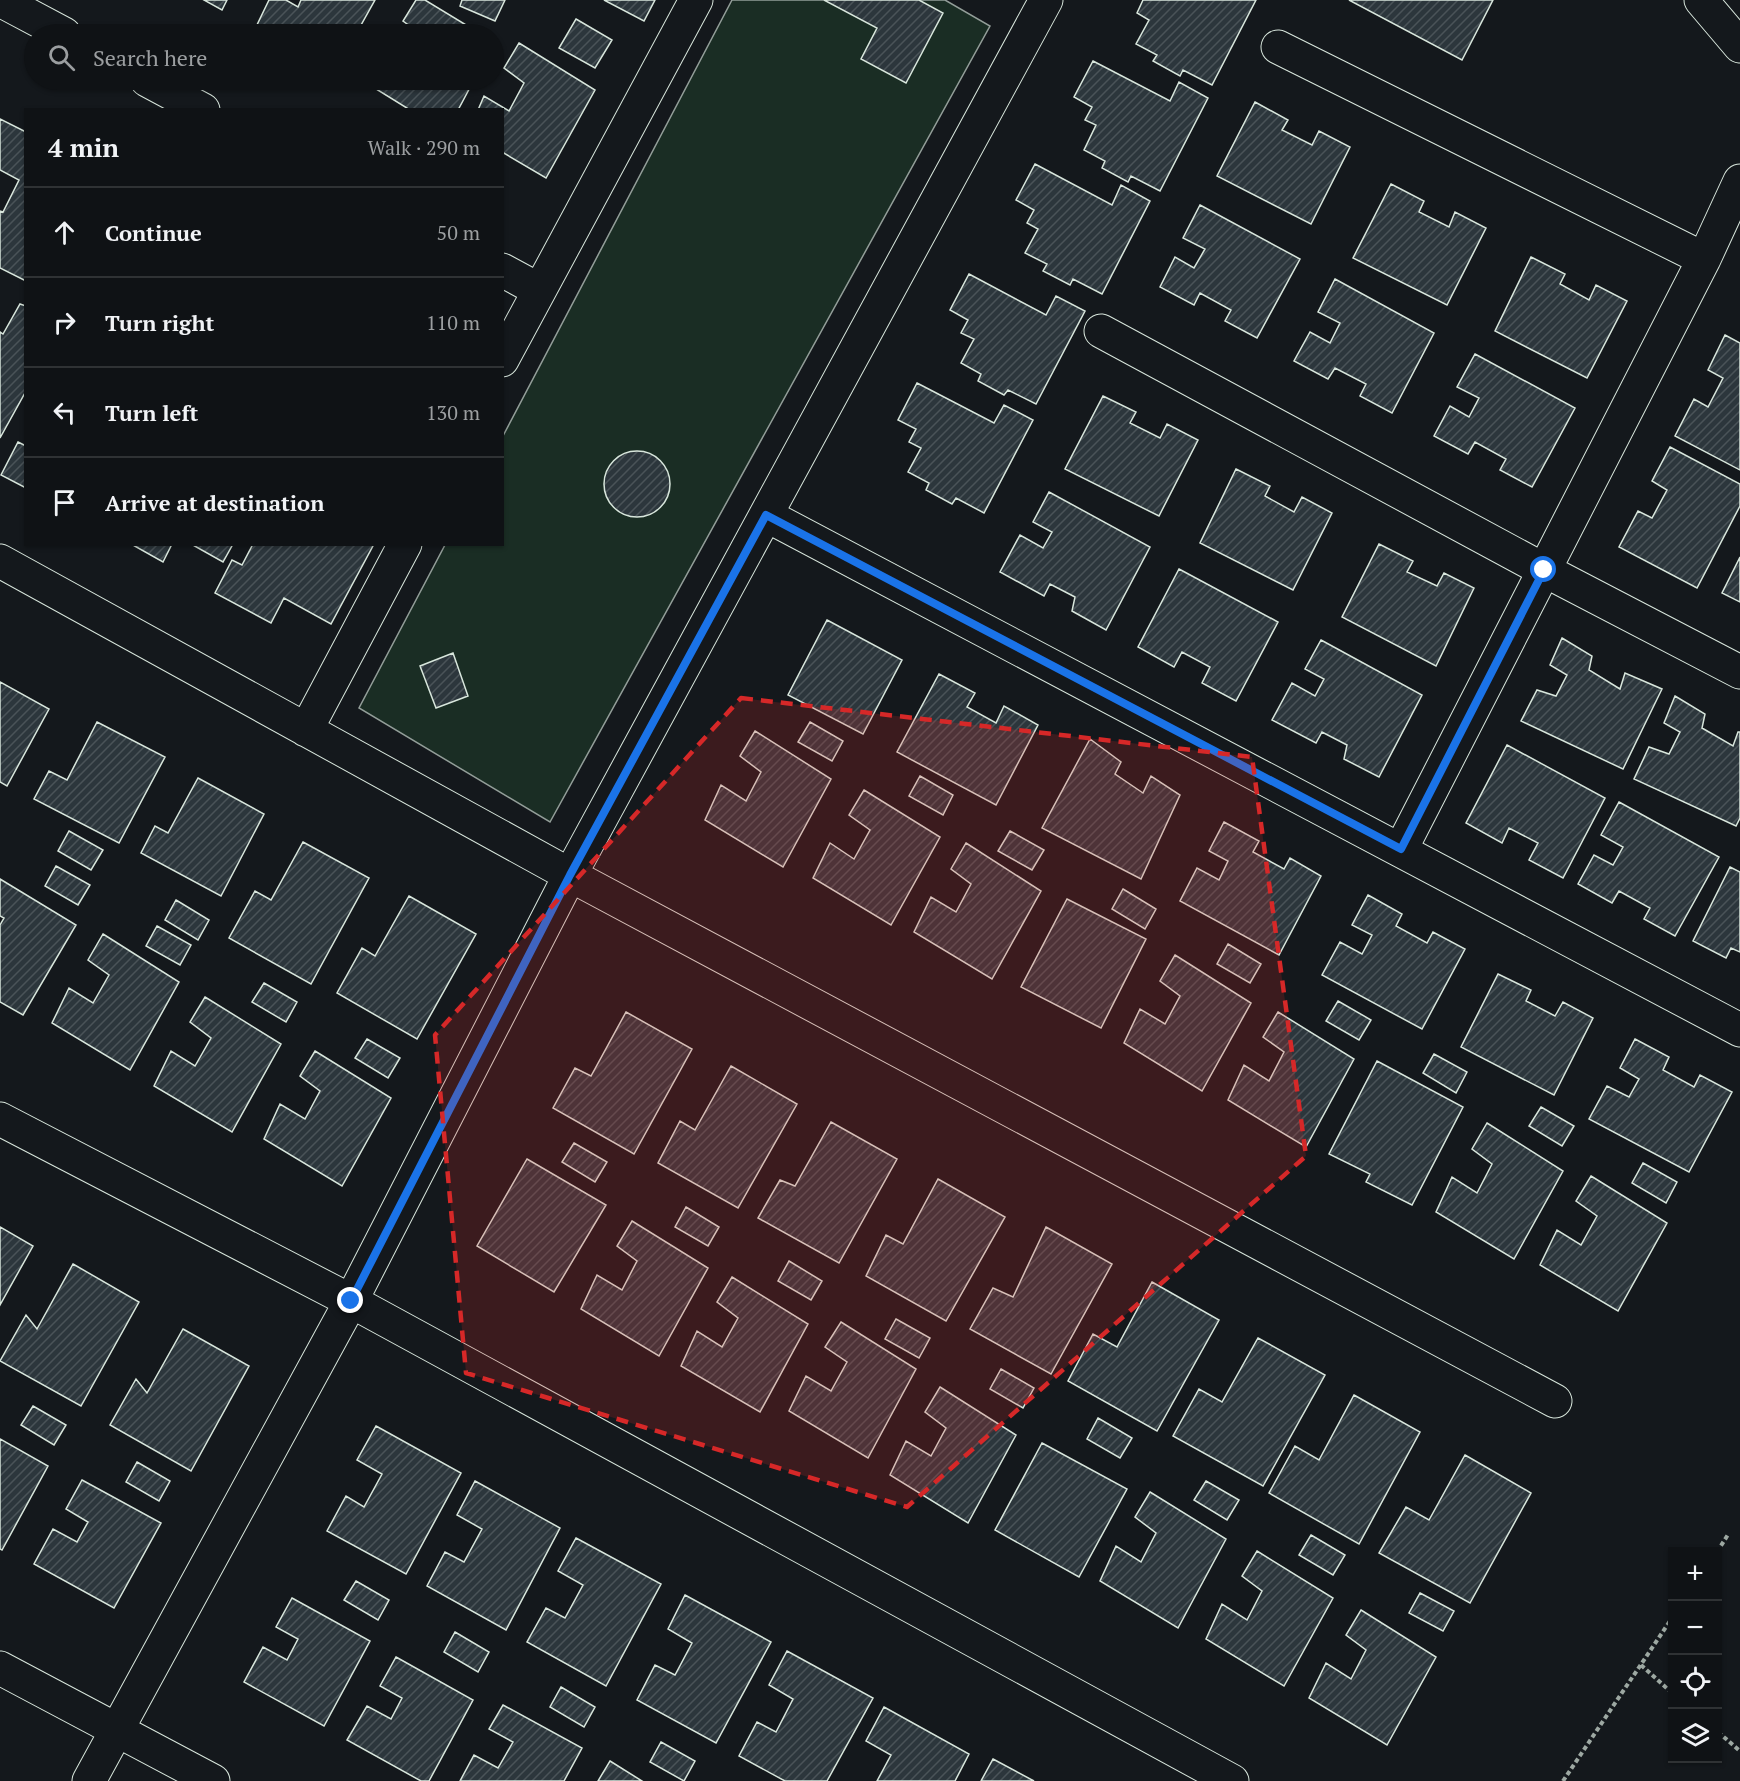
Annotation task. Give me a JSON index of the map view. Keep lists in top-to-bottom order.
{
  "page": {
    "search": "Search here",
    "heading": ["4 min", "Walk · 290 m"],
    "list": [
      ["Continue", "50 m"],
      ["Turn right", "110 m"],
      ["Turn left", "130 m"],
      "Arrive at destination"
    ],
    "map_buttons": ["+", "−"]
  }
}
